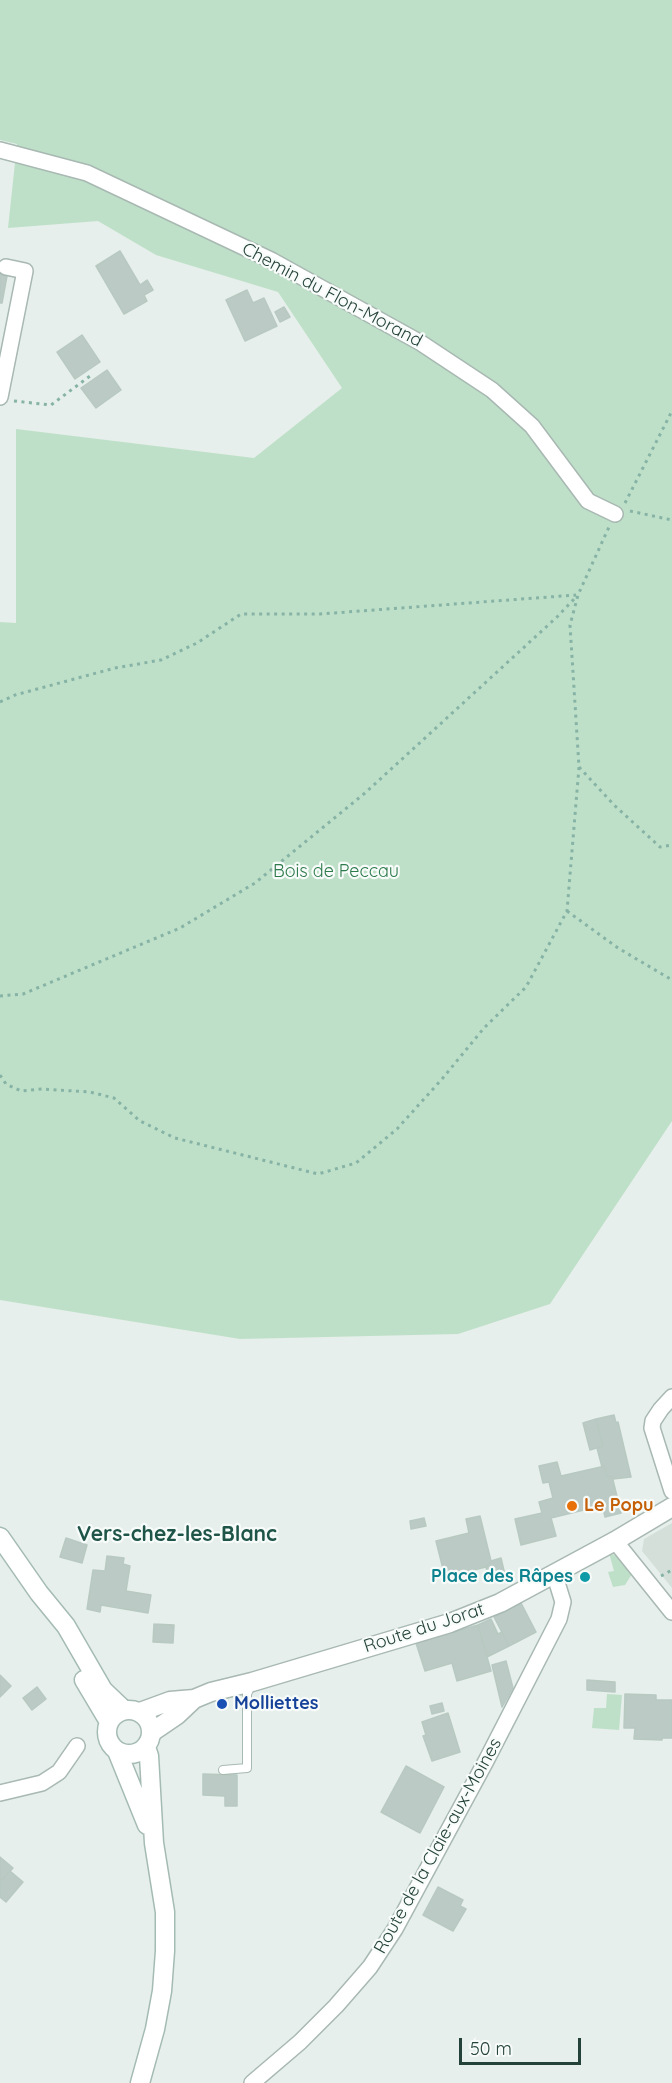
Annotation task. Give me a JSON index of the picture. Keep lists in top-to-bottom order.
{
  "streets": {
    "main road": ["Route du Jorat"],
    "street": ["Chemin du Flon-Morand", "Route de la Claie-aux-Moines"]
  },
  "crossings": [
    ["Route du Jorat", "Route de la Claie-aux-Moines"]
  ],
  "districts": ["Vers-chez-les-Blanc"],
  "parks": ["Bois de Peccau"],
  "places": ["Le Popu", "Place des Râpes", "Molliettes"],
  "scale_bar": "50 m"
}
